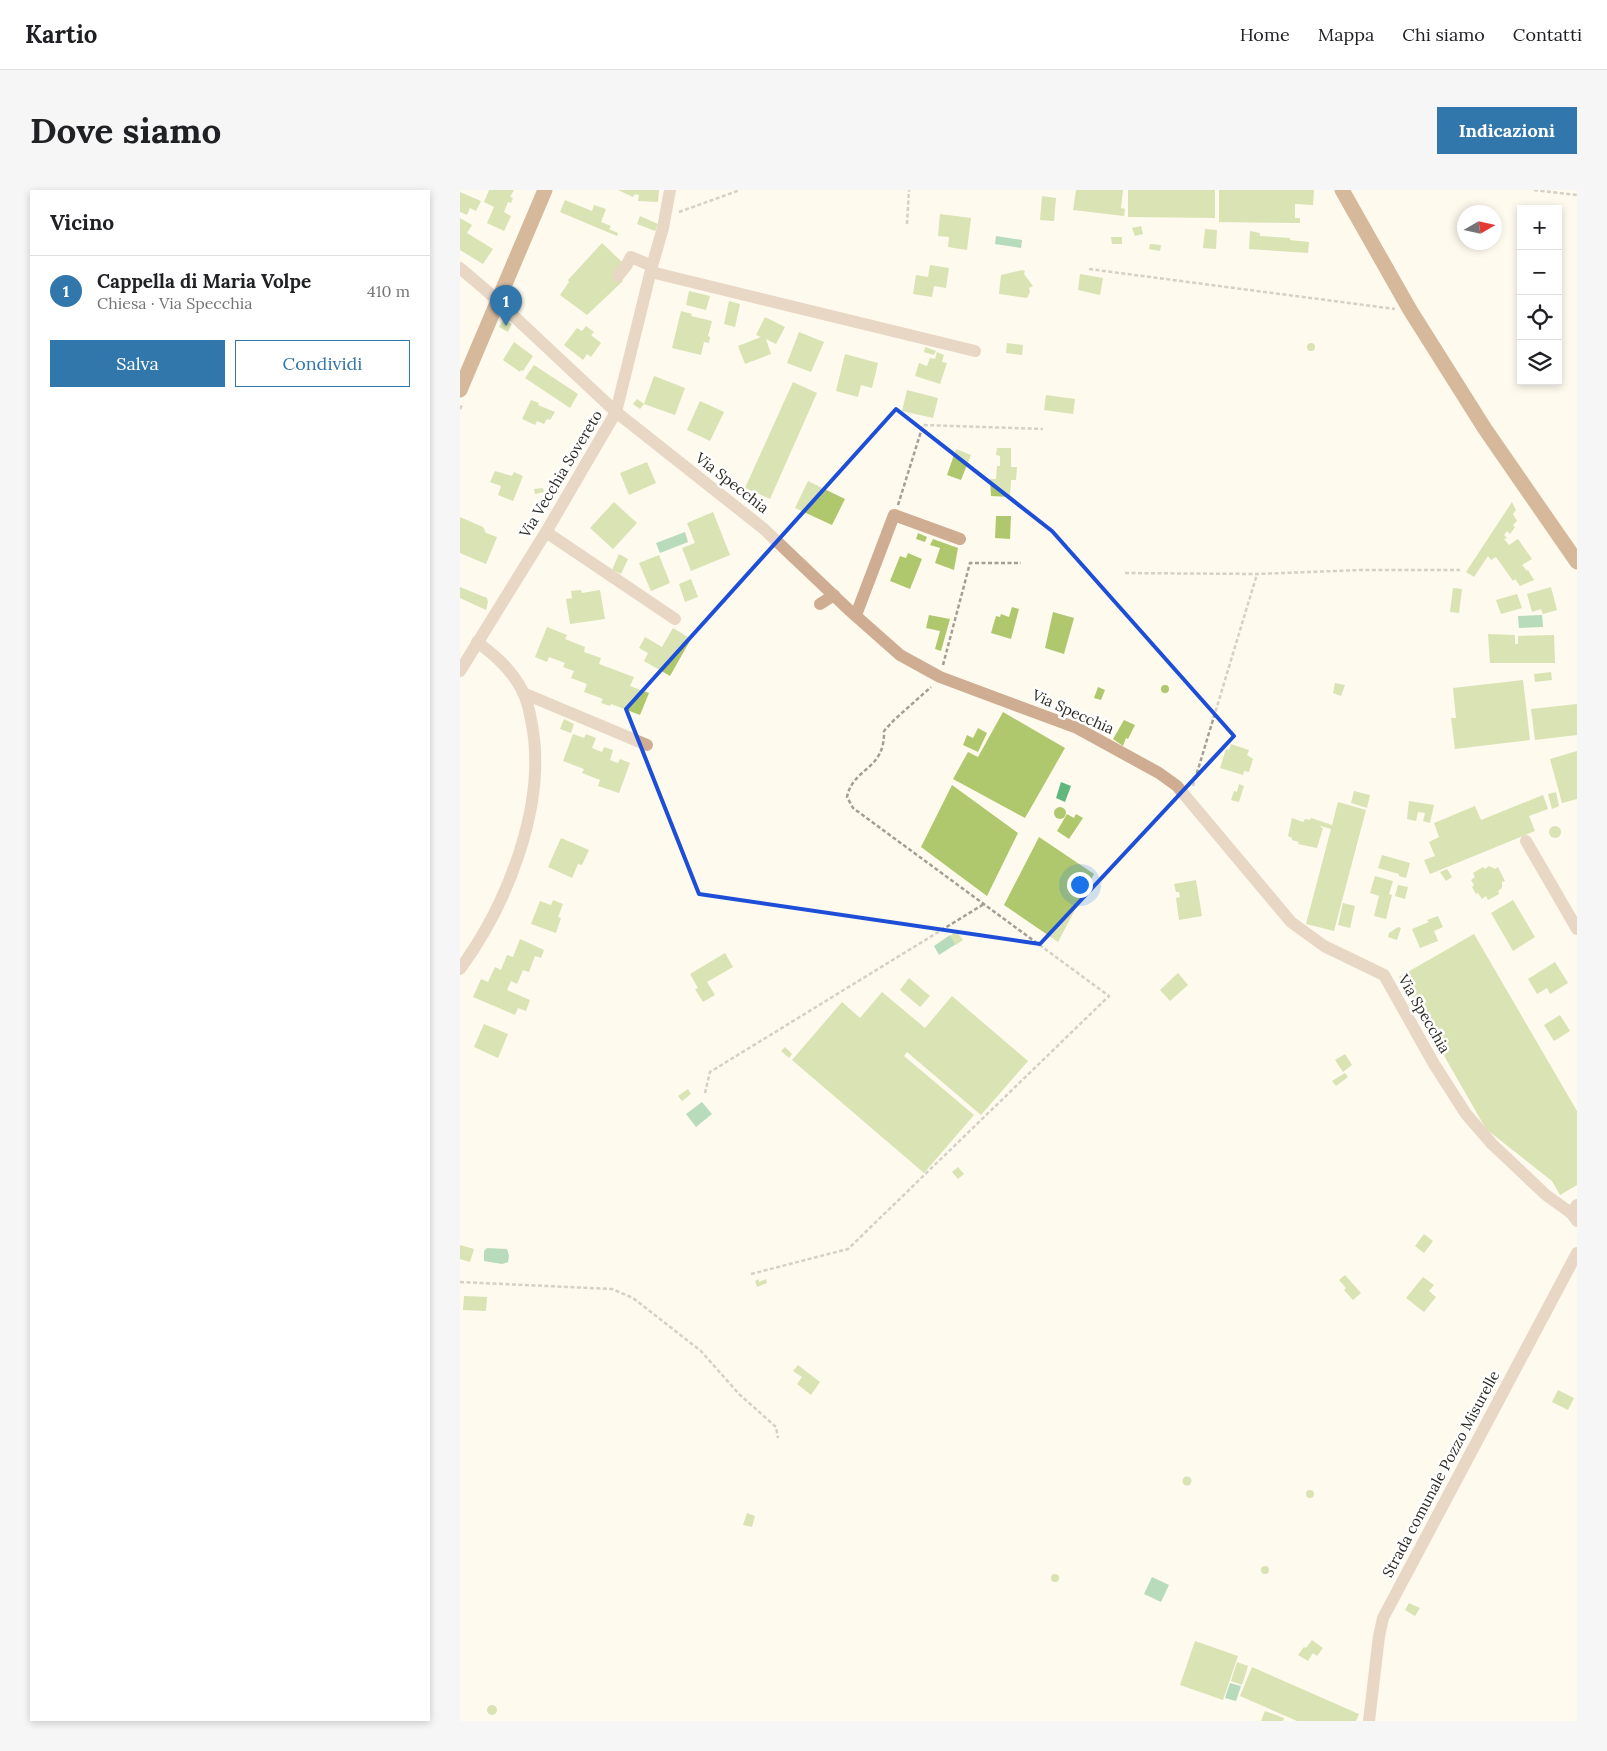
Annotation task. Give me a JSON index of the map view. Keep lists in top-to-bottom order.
{
  "streets": {
    "street": ["Via Vecchia Sovereto", "Via Specchia", "Strada comunale Pozzo Misurelle"]
  },
  "crossings": [
    ["Via Vecchia Sovereto", "Via Specchia"]
  ],
  "north": "right",
  "page": {
    "header": "Kartio",
    "nav": [
      "Home",
      "Mappa",
      "Chi siamo",
      "Contatti"
    ],
    "buttons": [
      "Indicazioni",
      ["Salva", "Condividi"]
    ],
    "title": "Dove siamo",
    "heading": "Vicino",
    "map_buttons": ["+", "−"],
    "list": [
      {
        "mark": "1",
        "name": "Cappella di Maria Volpe",
        "note": "Chiesa · Via Specchia",
        "value": "410 m"
      }
    ],
    "pins": "1"
  }
}
